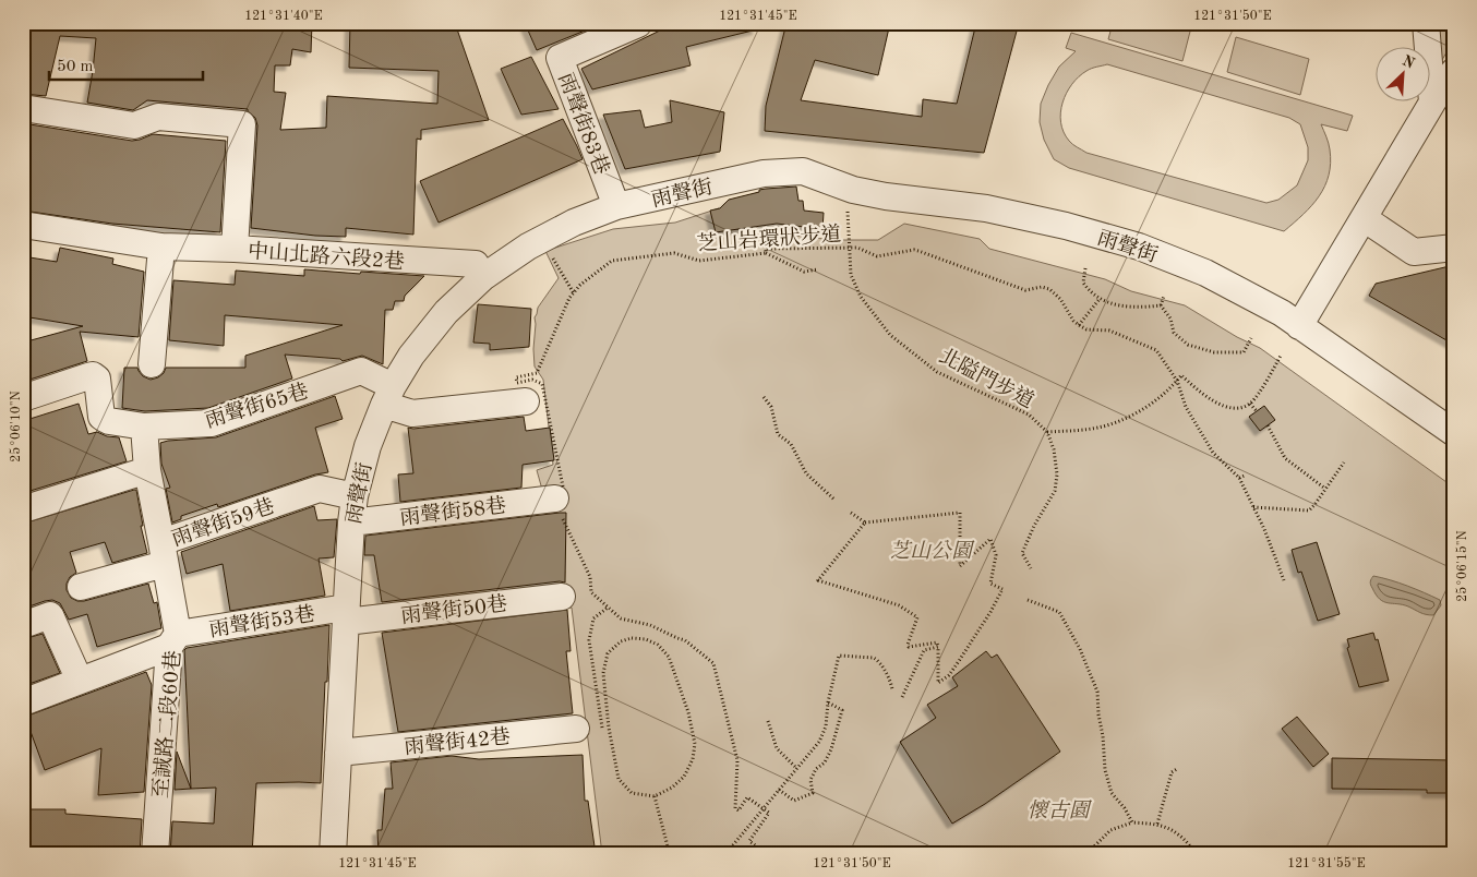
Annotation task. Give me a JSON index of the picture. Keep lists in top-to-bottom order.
{
  "streets": {
    "street": [
      "雨聲街83巷",
      "雨聲街",
      "中山北路六段2巷",
      "雨聲街65巷",
      "雨聲街58巷",
      "雨聲街59巷",
      "雨聲街50巷",
      "雨聲街53巷",
      "至誠路二段60巷",
      "雨聲街42巷"
    ],
    "path": ["芝山岩環狀步道", "北隘門步道"]
  },
  "crossings": [
    ["雨聲街83巷", "雨聲街"],
    ["雨聲街", "中山北路六段2巷"],
    ["雨聲街", "雨聲街65巷"],
    ["雨聲街", "雨聲街58巷"],
    ["雨聲街", "雨聲街59巷"],
    ["雨聲街", "雨聲街50巷"],
    ["雨聲街", "雨聲街53巷"],
    ["雨聲街", "雨聲街42巷"],
    ["芝山岩環狀步道", "北隘門步道"],
    ["芝山岩環狀步道", "雨聲街58巷"],
    ["雨聲街65巷", "雨聲街59巷"],
    ["雨聲街59巷", "至誠路二段60巷"],
    ["雨聲街50巷", "雨聲街53巷"],
    ["雨聲街53巷", "至誠路二段60巷"]
  ],
  "parks": ["芝山公園", "懷古園"],
  "scale_bar": "50 m",
  "north": "top right",
  "coordinates": [
    "121°31'40\"E",
    "121°31'45\"E",
    "121°31'50\"E",
    "25°06'10\"N",
    "25°06'15\"N",
    "121°31'55\"E"
  ]
}
